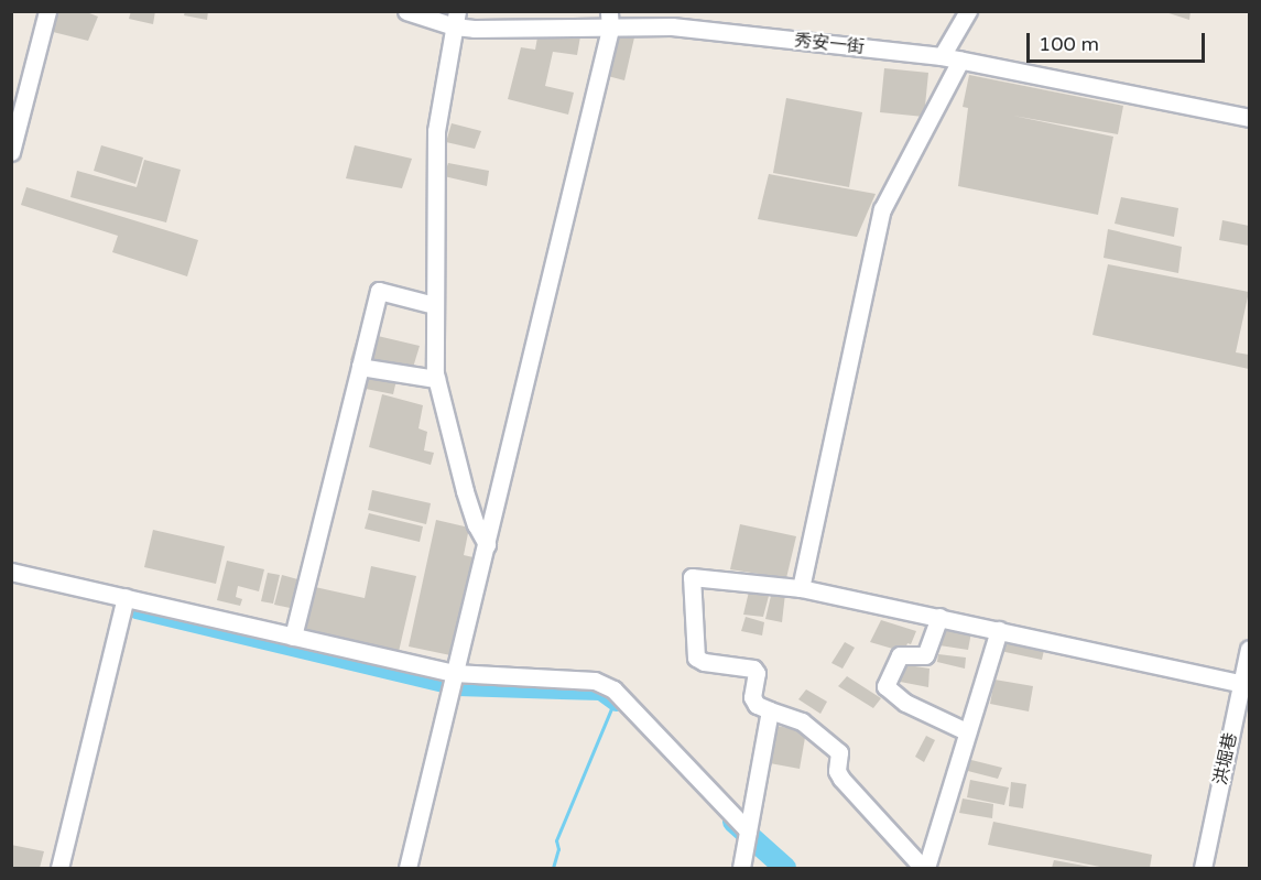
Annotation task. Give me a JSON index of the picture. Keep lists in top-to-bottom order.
{
  "streets": {
    "street": ["秀安一街", "洪堀巷"]
  },
  "scale_bar": "100 m"
}
